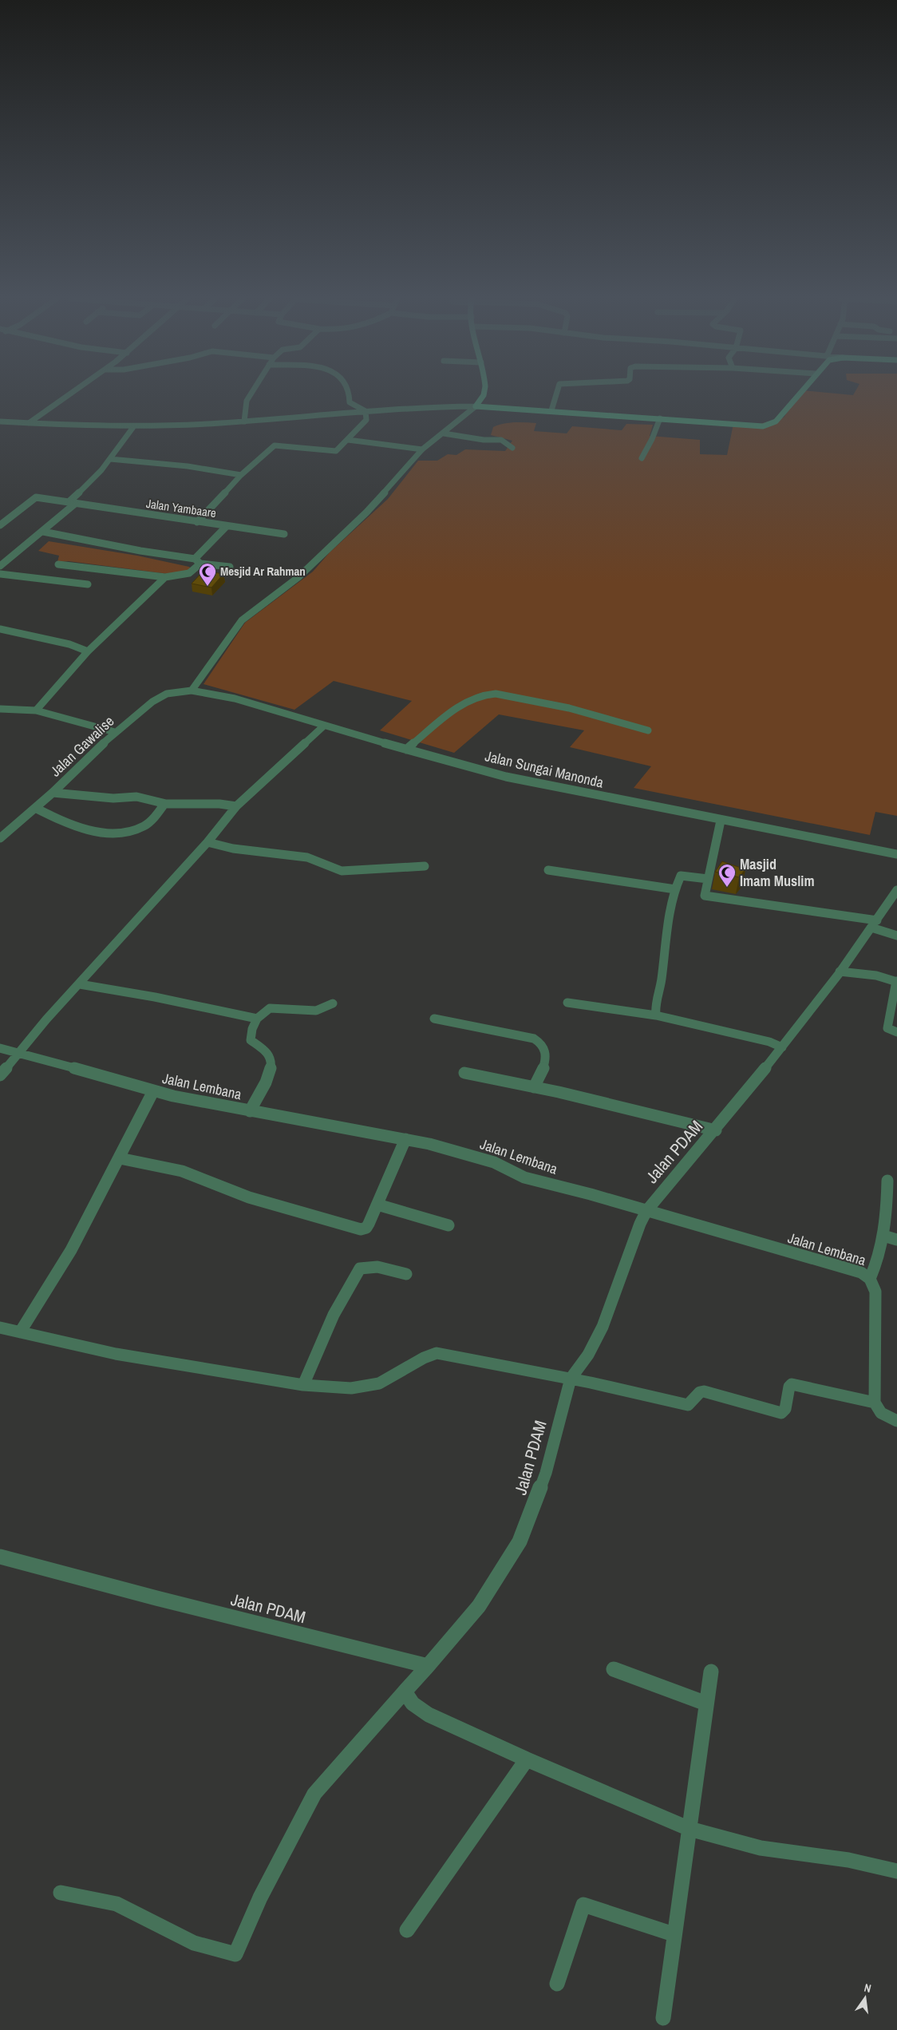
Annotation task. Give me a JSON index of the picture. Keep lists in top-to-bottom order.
{
  "streets": {
    "street": [
      "Jalan Yambaare",
      "Jalan Gawalise",
      "Jalan Sungai Manonda",
      "Jalan Lembana",
      "Jalan PDAM"
    ]
  },
  "crossings": [
    ["Jalan Gawalise", "Jalan Sungai Manonda"],
    ["Jalan Lembana", "Jalan PDAM"]
  ],
  "places": {
    "mosque": ["Mesjid Ar Rahman", "Masjid Imam Muslim"]
  },
  "north": "top"
}
